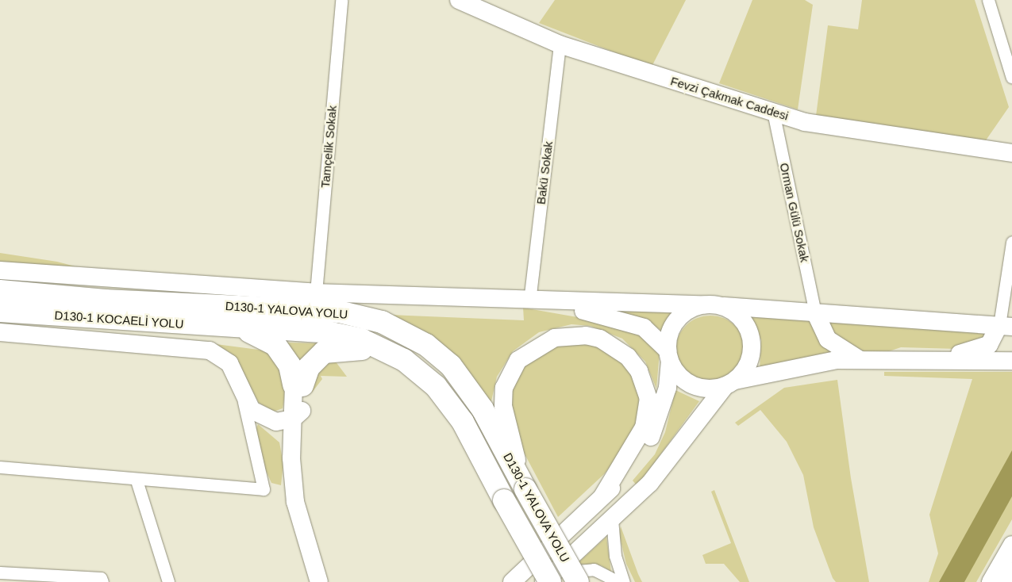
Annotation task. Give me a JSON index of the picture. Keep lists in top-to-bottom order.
{
  "streets": {
    "highway": ["D130-1 YALOVA YOLU", "D130-1 KOCAELİ YOLU"],
    "main road": ["Fevzi Çakmak Caddesi"],
    "street": ["Tamçelik Sokak", "Bakü Sokak", "Orman Gülü Sokak"]
  },
  "crossings": [
    ["Fevzi Çakmak Caddesi", "Bakü Sokak"],
    ["Fevzi Çakmak Caddesi", "Orman Gülü Sokak"]
  ]
}
